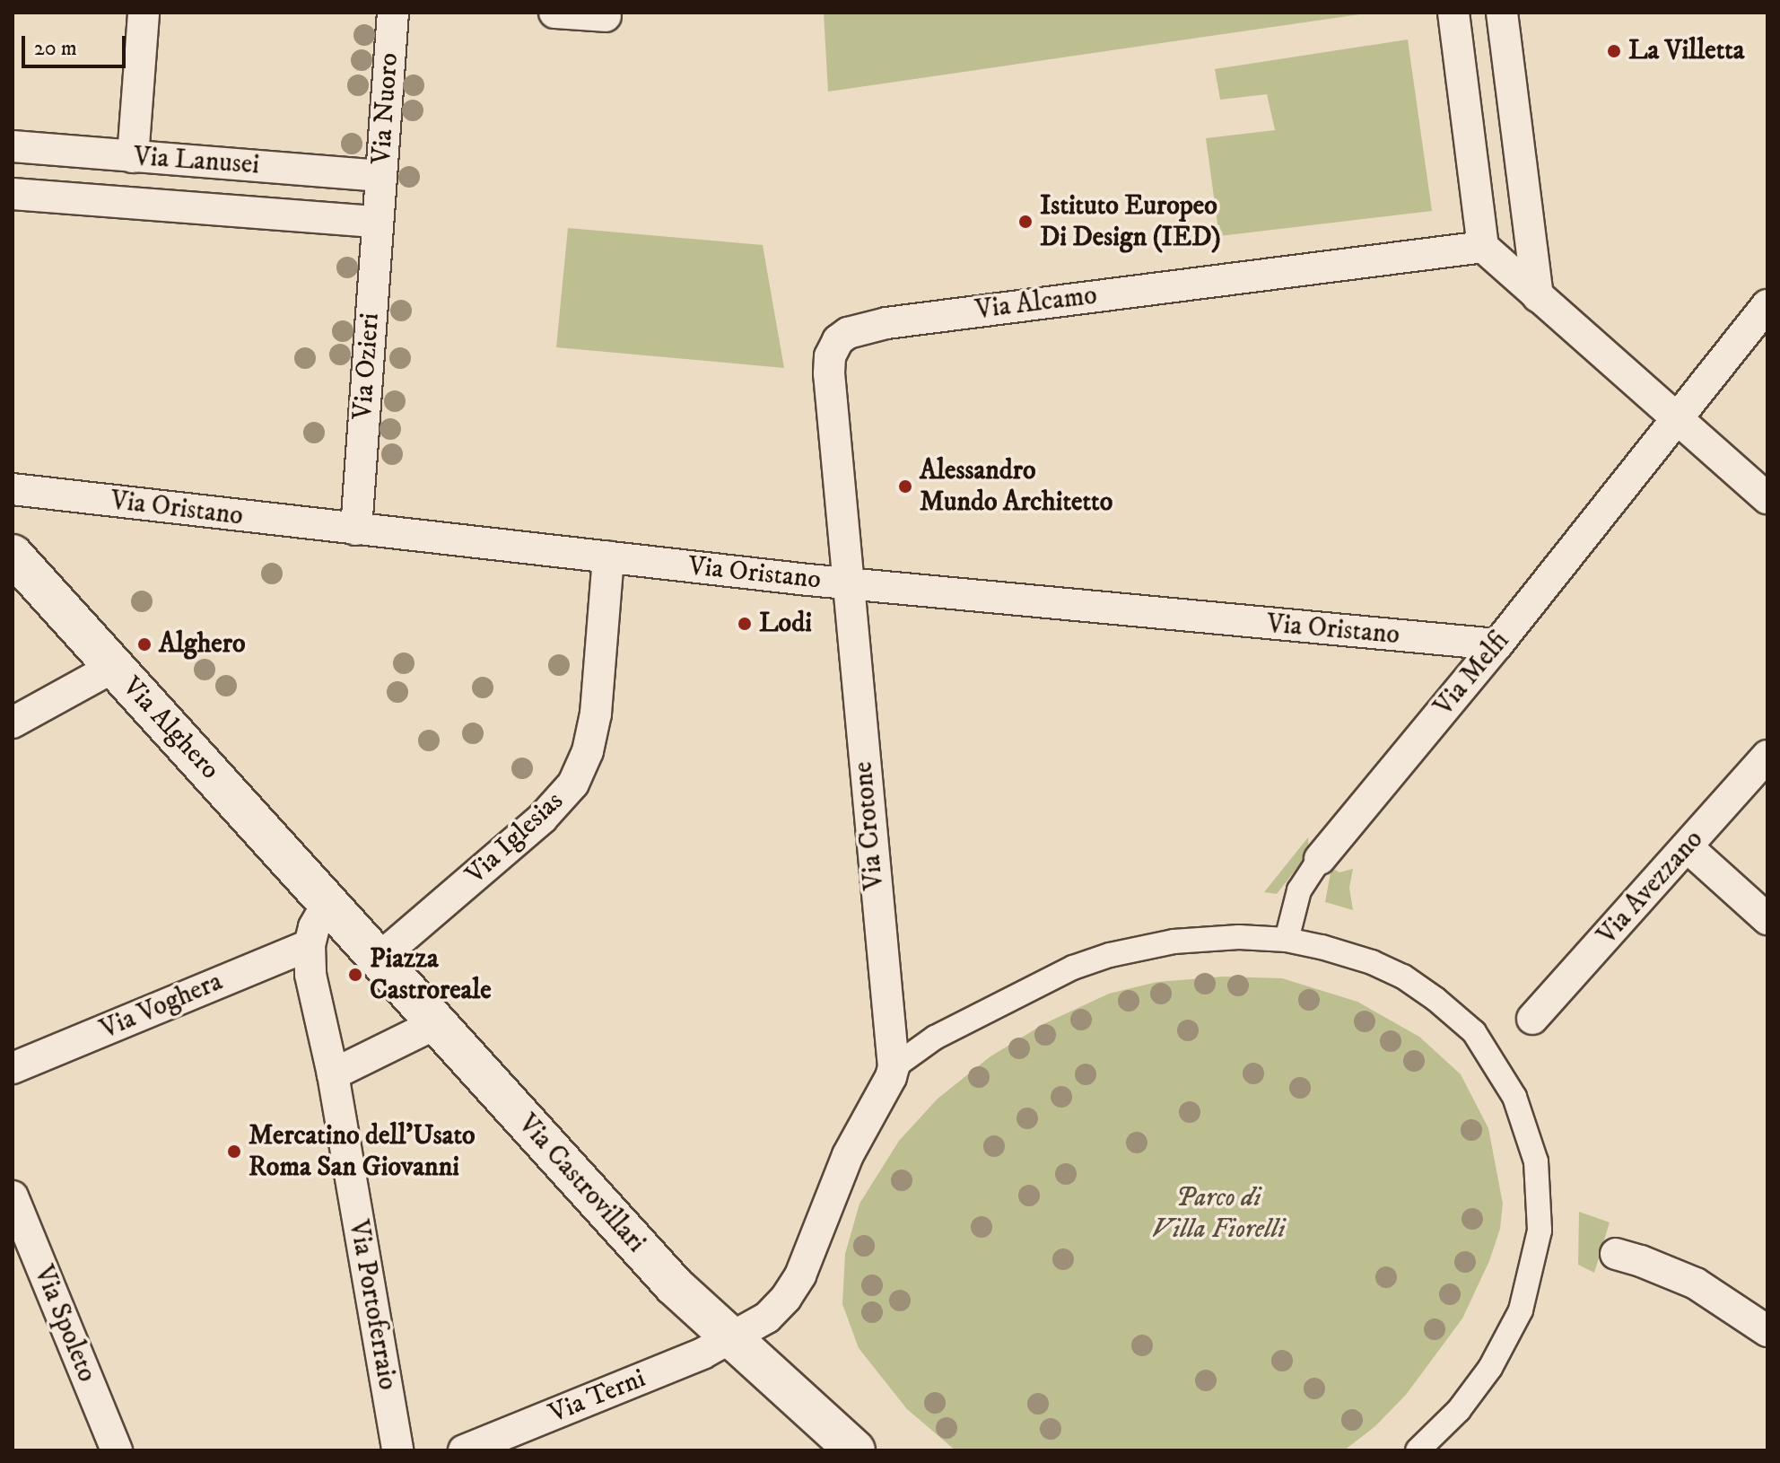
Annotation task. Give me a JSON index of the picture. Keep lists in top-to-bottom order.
{
  "streets": {
    "main road": ["Via Alghero", "Via Castrovillari"],
    "street": [
      "Via Nuoro",
      "Via Lanusei",
      "Via Alcamo",
      "Via Ozieri",
      "Via Oristano",
      "Via Melfi",
      "Via Crotone",
      "Via Iglesias",
      "Via Avezzano",
      "Via Voghera",
      "Via Portoferraio",
      "Via Spoleto",
      "Via Terni"
    ]
  },
  "crossings": [
    ["Via Nuoro", "Via Lanusei"],
    ["Via Nuoro", "Via Ozieri"],
    ["Via Lanusei", "Via Ozieri"],
    ["Via Alcamo", "Via Oristano"],
    ["Via Alcamo", "Via Crotone"],
    ["Via Ozieri", "Via Oristano"],
    ["Via Oristano", "Via Melfi"],
    ["Via Oristano", "Via Crotone"],
    ["Via Oristano", "Via Iglesias"],
    ["Via Crotone", "Via Terni"],
    ["Via Castrovillari", "Via Terni"]
  ],
  "parks": ["Parco di Villa Fiorelli"],
  "places": [
    "La Villetta",
    "Istituto Europeo Di Design (IED)",
    "Alessandro Mundo Architetto",
    "Lodi",
    "Alghero",
    "Piazza Castroreale",
    "Mercatino dell'Usato Roma San Giovanni"
  ],
  "scale_bar": "20 m"
}
